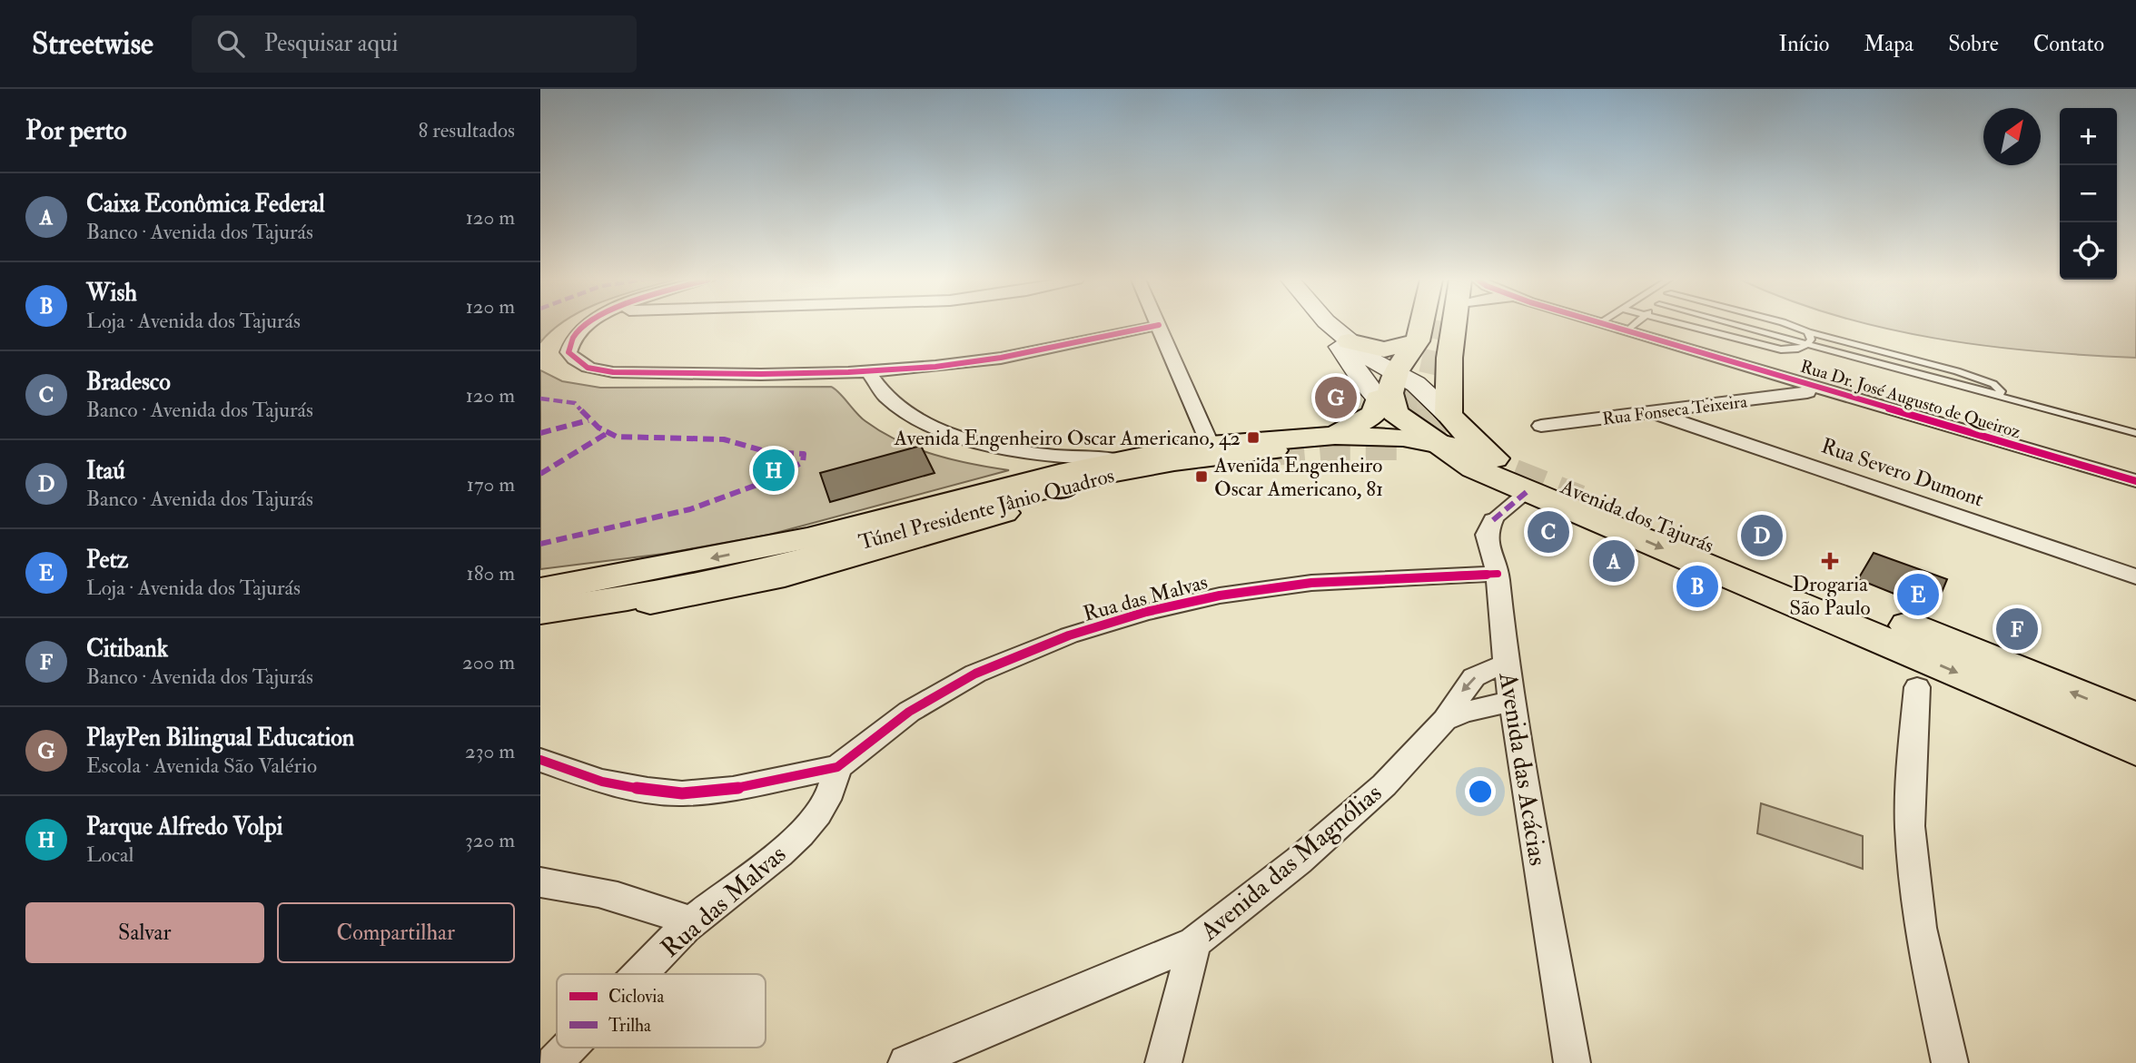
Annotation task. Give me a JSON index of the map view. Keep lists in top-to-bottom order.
{
  "streets": {
    "main road": ["Túnel Presidente Jânio Quadros", "Avenida dos Tajurás"],
    "street": [
      "Rua Dr. José Augusto de Queiroz",
      "Rua Fonseca Teixeira",
      "Rua Severo Dumont",
      "Rua das Malvas",
      "Avenida das Acácias",
      "Avenida das Magnólias"
    ]
  },
  "crossings": [
    ["Rua Fonseca Teixeira", "Rua Severo Dumont"],
    ["Avenida dos Tajurás", "Avenida das Acácias"],
    ["Rua das Malvas", "Avenida das Acácias"],
    ["Avenida das Acácias", "Avenida das Magnólias"]
  ],
  "places": {
    "transit": ["Avenida Engenheiro Oscar Americano, 42", "Avenida Engenheiro Oscar Americano, 81"],
    "health": ["Drogaria São Paulo"]
  },
  "legend": ["Ciclovia", "Trilha"],
  "north": "top right",
  "page": {
    "header": "Streetwise",
    "search": "Pesquisar aqui",
    "nav": [
      "Início",
      "Mapa",
      "Sobre",
      "Contato"
    ],
    "heading": ["Por perto", "8 resultados"],
    "map_buttons": ["+", "−"],
    "list": [
      {
        "mark": "A",
        "name": "Caixa Econômica Federal",
        "note": "Banco · Avenida dos Tajurás",
        "value": "120 m"
      },
      {
        "mark": "B",
        "name": "Wish",
        "note": "Loja · Avenida dos Tajurás",
        "value": "120 m"
      },
      {
        "mark": "C",
        "name": "Bradesco",
        "note": "Banco · Avenida dos Tajurás",
        "value": "120 m"
      },
      {
        "mark": "D",
        "name": "Itaú",
        "note": "Banco · Avenida dos Tajurás",
        "value": "170 m"
      },
      {
        "mark": "E",
        "name": "Petz",
        "note": "Loja · Avenida dos Tajurás",
        "value": "180 m"
      },
      {
        "mark": "F",
        "name": "Citibank",
        "note": "Banco · Avenida dos Tajurás",
        "value": "200 m"
      },
      {
        "mark": "G",
        "name": "PlayPen Bilingual Education",
        "note": "Escola · Avenida São Valério",
        "value": "230 m"
      },
      {
        "mark": "H",
        "name": "Parque Alfredo Volpi",
        "note": "Local",
        "value": "320 m"
      }
    ],
    "pins": [
      "G",
      "H",
      "C",
      "D",
      "A",
      "B",
      "E",
      "F"
    ],
    "buttons": ["Salvar", "Compartilhar"]
  }
}
